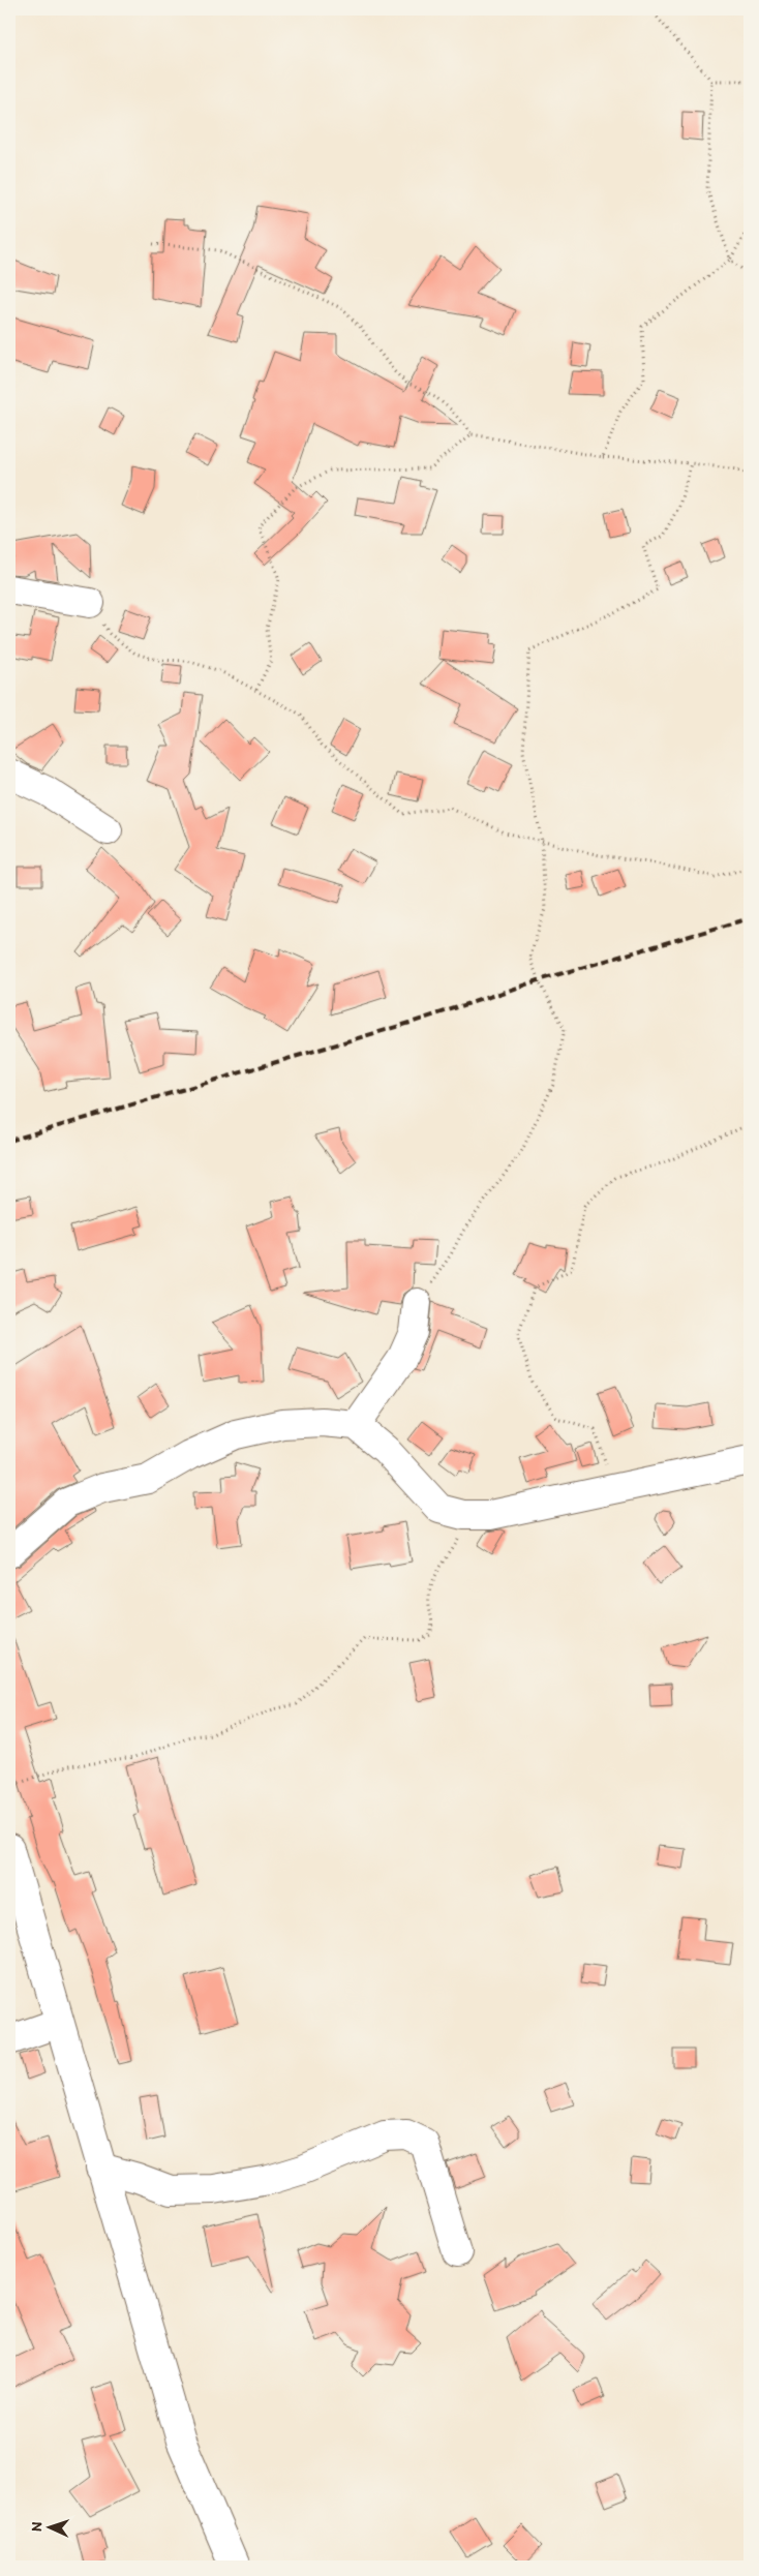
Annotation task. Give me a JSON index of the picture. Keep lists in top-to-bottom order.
{
  "north": "left"
}
